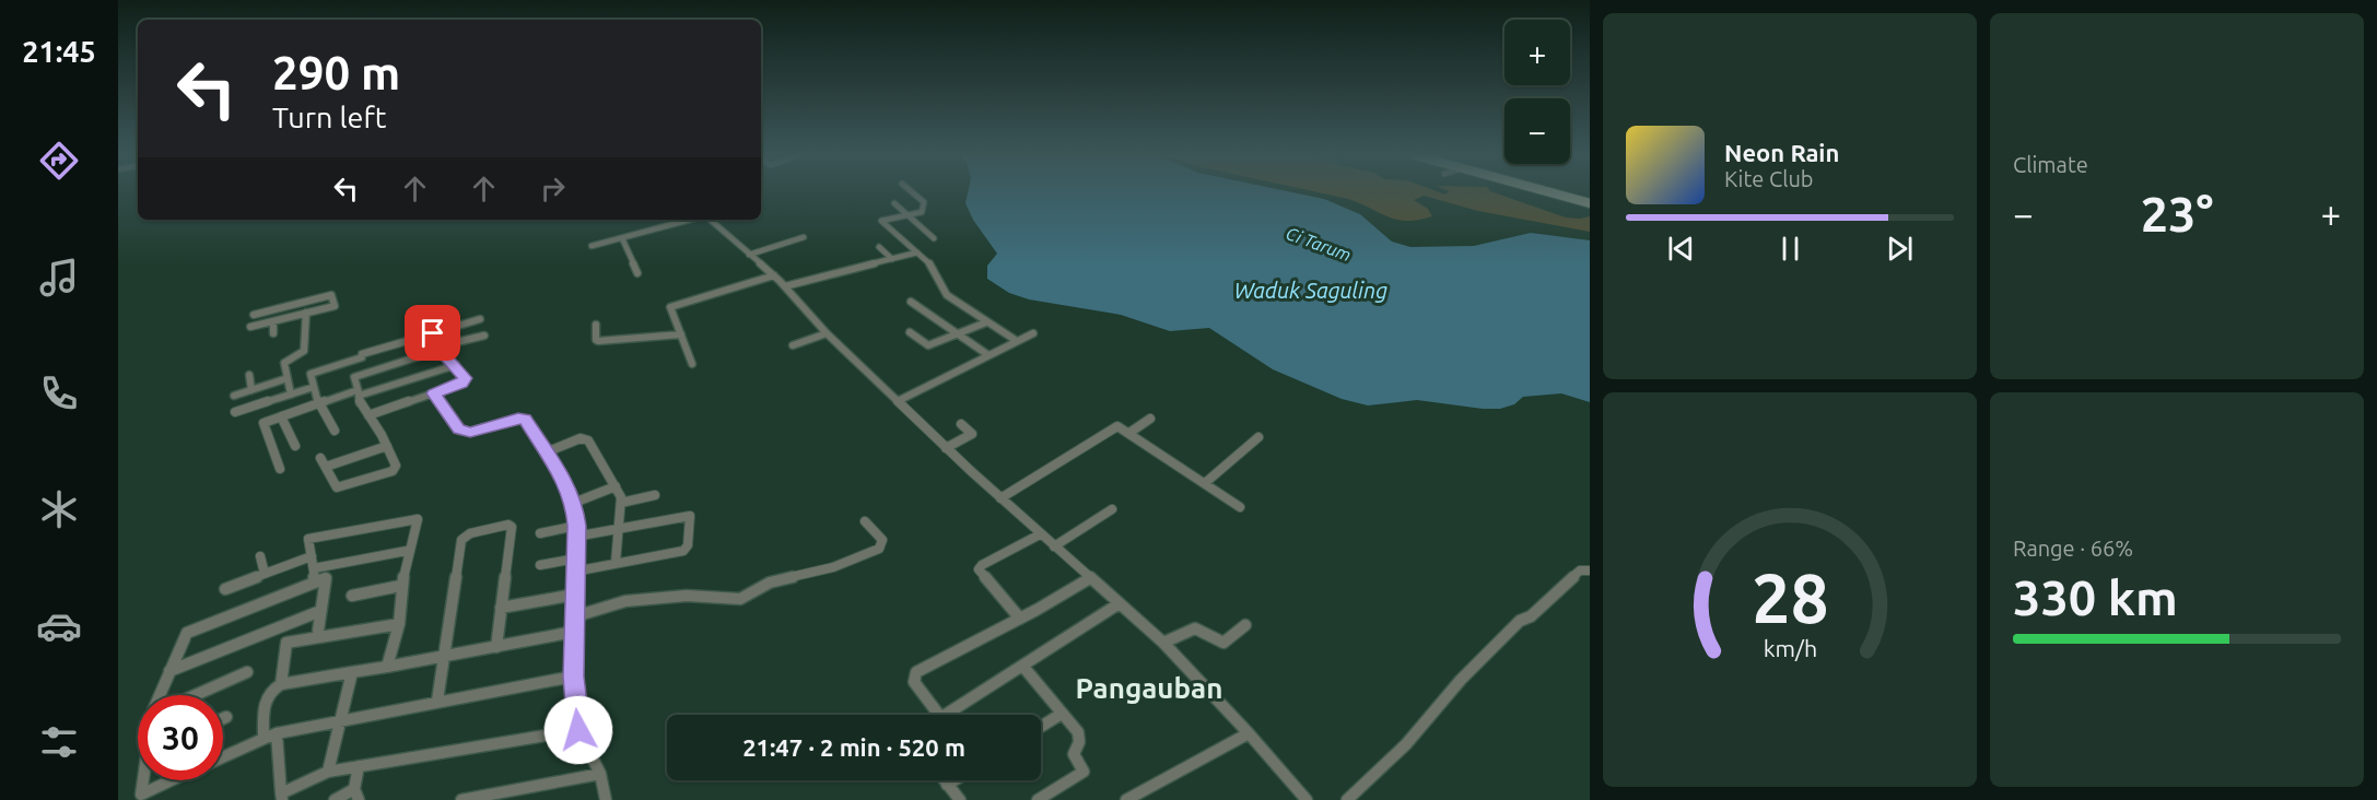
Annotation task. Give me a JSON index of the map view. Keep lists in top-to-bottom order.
{
  "districts": ["Pangauban"],
  "water": ["Ci Tarum", "Waduk Saguling"],
  "page": {
    "tabs": "21:45",
    "tile": [
      "Climate",
      ["Range · 66%", "330 km"]
    ],
    "map_buttons": ["+", "−"],
    "turn": ["290 m", "Turn left"],
    "song": ["Neon Rain", "Kite Club"],
    "heat": ["−", "23°", "+"],
    "limit": "30",
    "trip": "21:47 · 2 min · 520 m",
    "gauge": ["28", "km/h"]
  }
}
